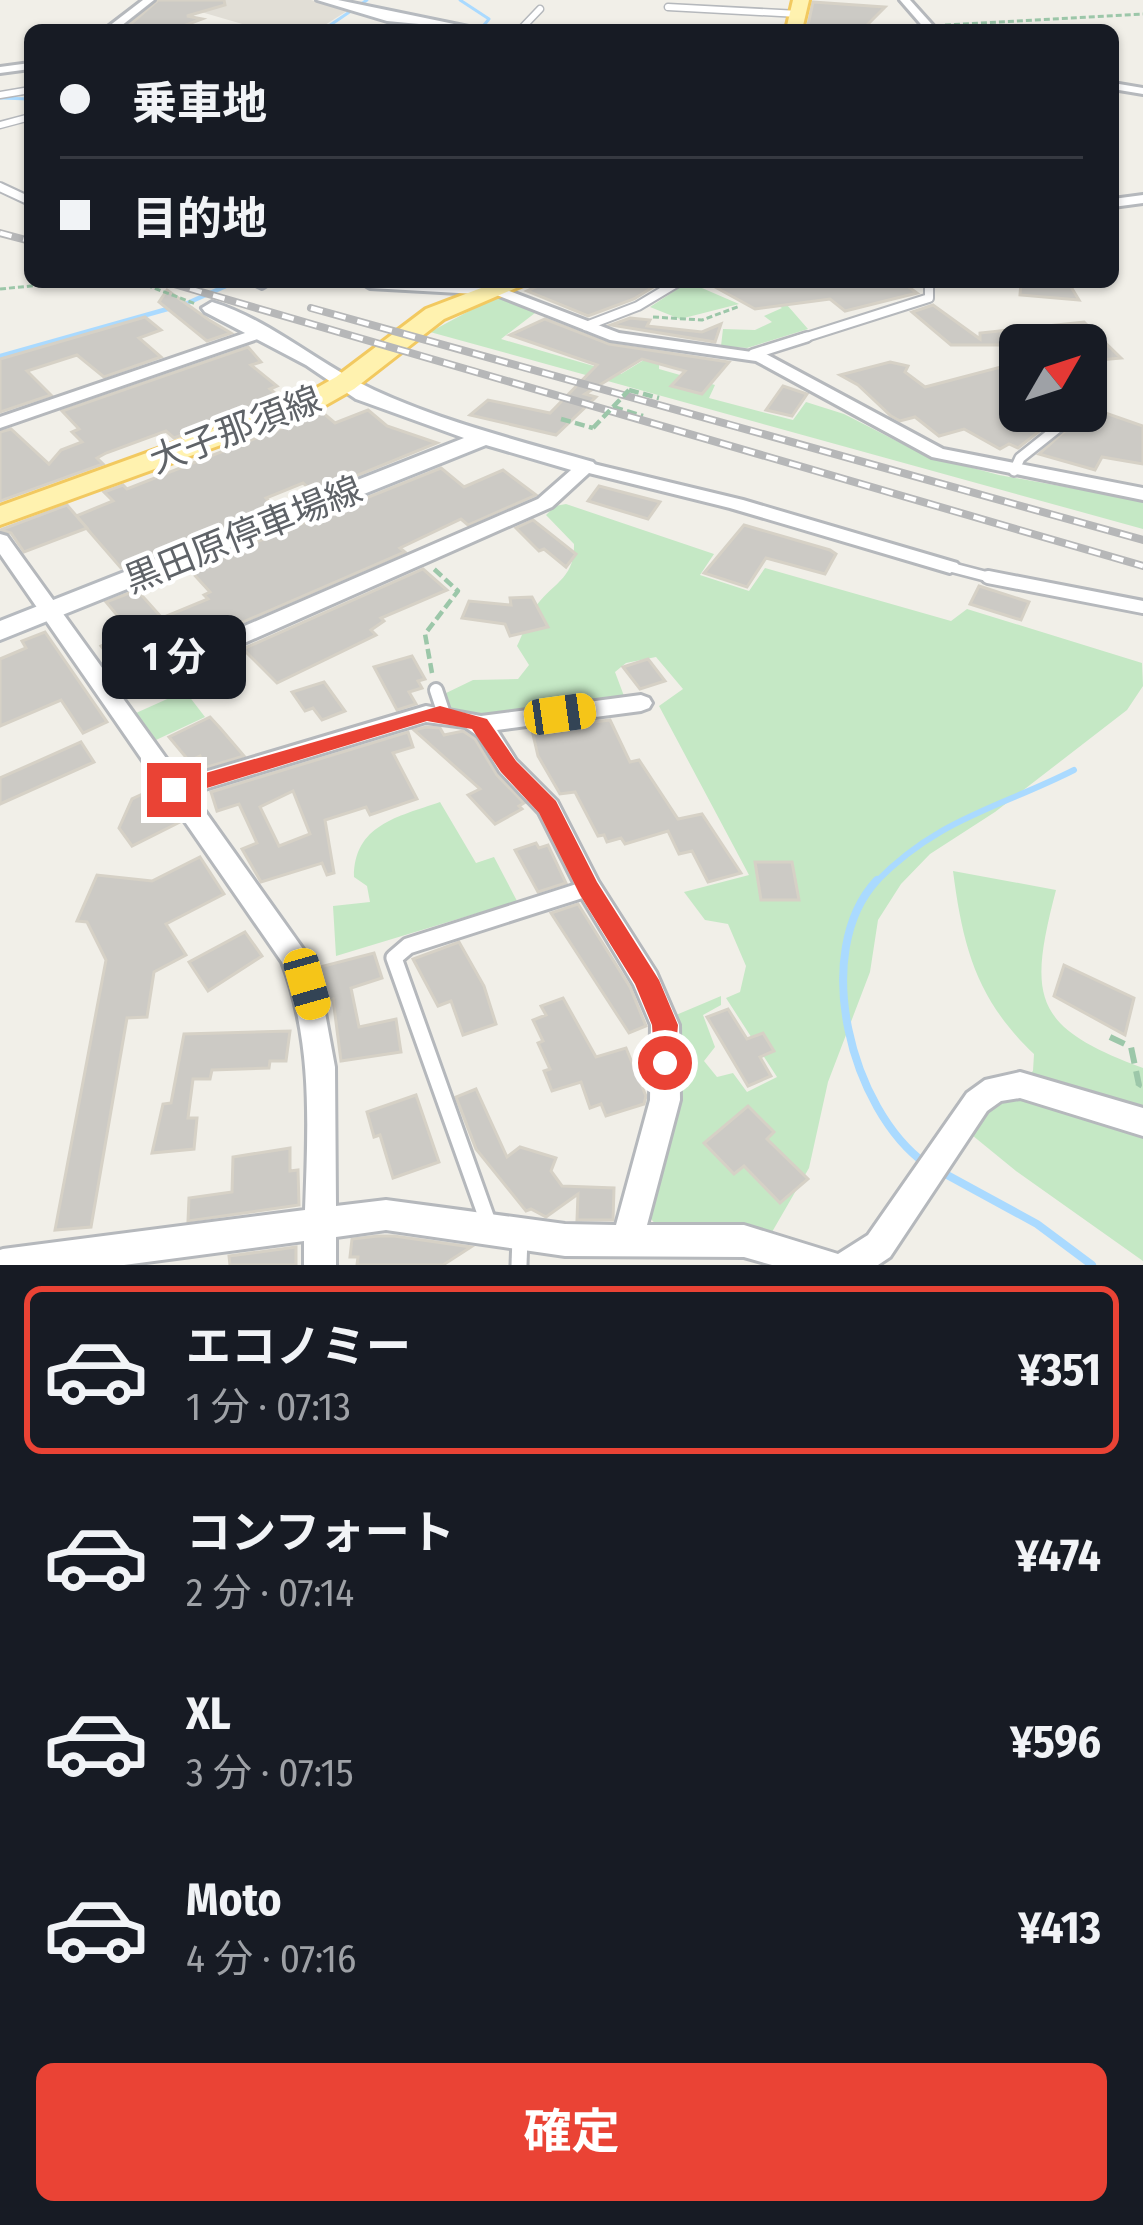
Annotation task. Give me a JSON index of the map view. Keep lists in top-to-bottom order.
{
  "streets": {
    "main road": ["大子那須線"],
    "street": ["黒田原停車場線"]
  },
  "north": "top right",
  "page": {
    "banner": ["乗車地", "目的地"],
    "bubble": "1 分",
    "list": [
      {
        "name": "エコノミー",
        "note": "1 分 · 07:13",
        "value": "¥351"
      },
      {
        "name": "コンフォート",
        "note": "2 分 · 07:14",
        "value": "¥474"
      },
      {
        "name": "XL",
        "note": "3 分 · 07:15",
        "value": "¥596"
      },
      {
        "name": "Moto",
        "note": "4 分 · 07:16",
        "value": "¥413"
      }
    ],
    "buttons": "確定"
  }
}
